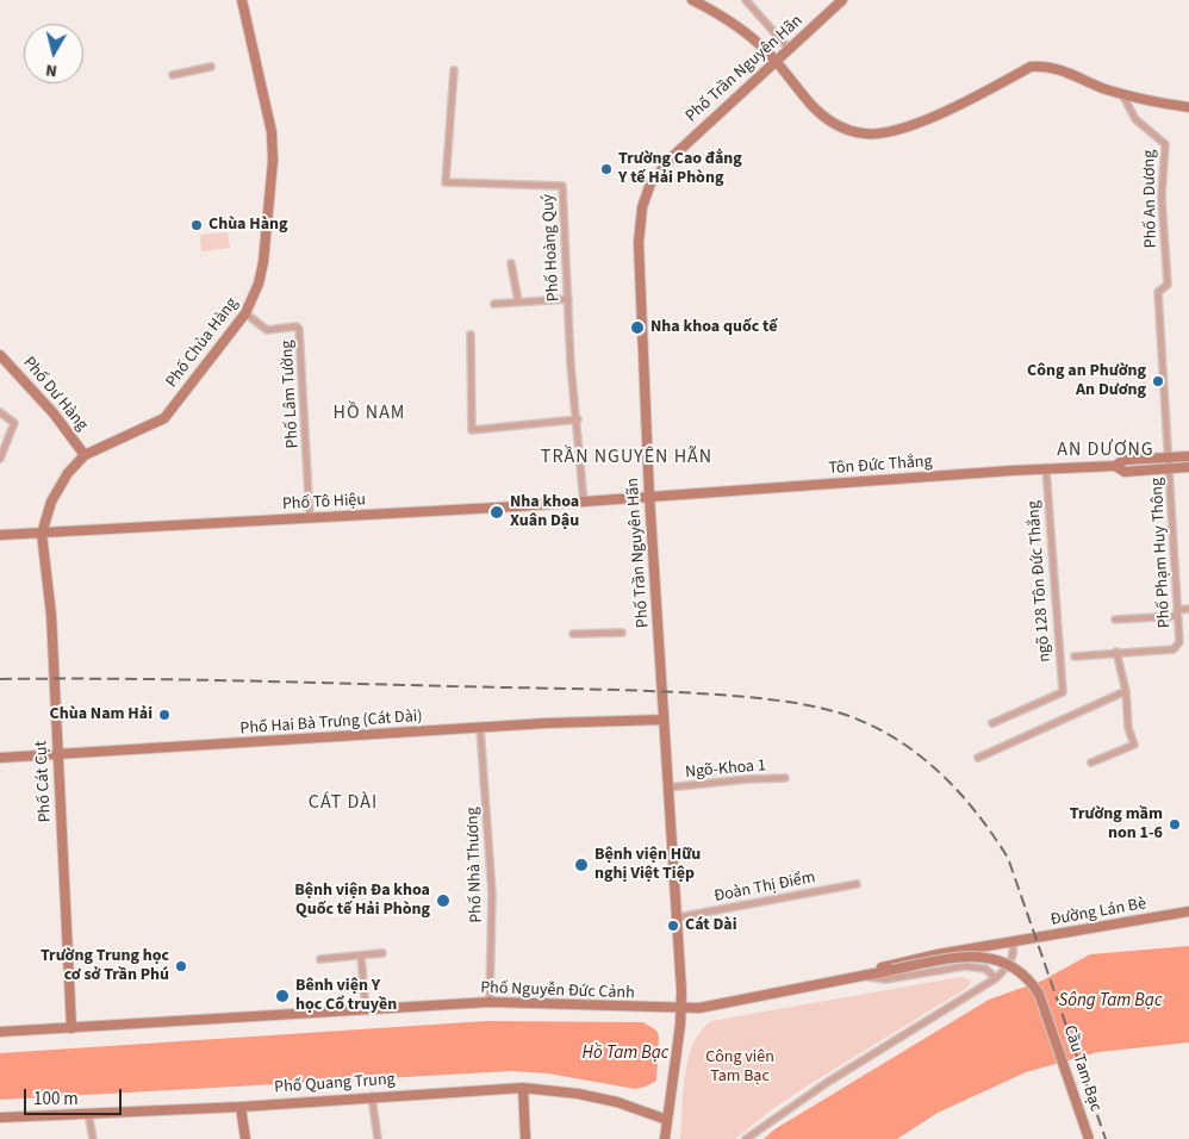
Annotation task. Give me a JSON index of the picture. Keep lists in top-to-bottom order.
{
  "streets": {
    "main road": [
      "Phố Trần Nguyên Hãn",
      "Phố Chùa Hàng",
      "Phố Dư Hàng",
      "Tôn Đức Thắng",
      "Phố Tô Hiệu",
      "Phố Hai Bà Trưng (Cát Dài)",
      "Phố Cát Cụt",
      "Đường Lán Bè",
      "Phố Nguyễn Đức Cảnh",
      "Cầu Tam Bạc",
      "Phố Quang Trung"
    ],
    "street": [
      "Phố An Dương",
      "Phố Hoàng Quý",
      "Phố Lâm Tường",
      "Phố Phạm Huy Thông",
      "ngõ 128 Tôn Đức Thắng",
      "Ngõ-Khoa 1",
      "Phố Nhà Thương",
      "Đoàn Thị Điểm"
    ]
  },
  "crossings": [
    ["Phố Trần Nguyên Hãn", "Tôn Đức Thắng"],
    ["Phố Trần Nguyên Hãn", "Phố Tô Hiệu"],
    ["Phố Trần Nguyên Hãn", "Phố Hai Bà Trưng (Cát Dài)"],
    ["Phố Trần Nguyên Hãn", "Ngõ-Khoa 1"],
    ["Phố Trần Nguyên Hãn", "Đoàn Thị Điểm"],
    ["Phố Trần Nguyên Hãn", "Phố Nguyễn Đức Cảnh"],
    ["Phố Trần Nguyên Hãn", "Phố Quang Trung"],
    ["Phố An Dương", "Tôn Đức Thắng"],
    ["Phố An Dương", "Phố Phạm Huy Thông"],
    ["Phố Hoàng Quý", "Phố Tô Hiệu"],
    ["Phố Chùa Hàng", "Phố Dư Hàng"],
    ["Phố Chùa Hàng", "Phố Lâm Tường"],
    ["Phố Chùa Hàng", "Phố Tô Hiệu"],
    ["Phố Chùa Hàng", "Phố Cát Cụt"],
    ["Phố Lâm Tường", "Phố Tô Hiệu"],
    ["Tôn Đức Thắng", "Phố Tô Hiệu"],
    ["Tôn Đức Thắng", "Phố Phạm Huy Thông"],
    ["Tôn Đức Thắng", "ngõ 128 Tôn Đức Thắng"],
    ["Phố Tô Hiệu", "Phố Cát Cụt"],
    ["Phố Hai Bà Trưng (Cát Dài)", "Phố Cát Cụt"],
    ["Phố Hai Bà Trưng (Cát Dài)", "Phố Nhà Thương"],
    ["Phố Cát Cụt", "Phố Nguyễn Đức Cảnh"],
    ["Phố Nhà Thương", "Phố Nguyễn Đức Cảnh"],
    ["Đường Lán Bè", "Phố Nguyễn Đức Cảnh"],
    ["Phố Nguyễn Đức Cảnh", "Cầu Tam Bạc"]
  ],
  "districts": [
    "HỒ NAM",
    "AN DƯƠNG",
    "TRẦN NGUYÊN HÃN",
    "CÁT DÀI"
  ],
  "water": ["Sông Tam Bạc", "Hồ Tam Bạc"],
  "parks": ["Công viên Tam Bạc"],
  "places": [
    "Trường Cao đẳng Y tế Hải Phòng",
    "Chùa Hàng",
    "Nha khoa quốc tế",
    "Công an Phường An Dương",
    "Nha khoa Xuân Dậu",
    "Chùa Nam Hải",
    "Trường mầm non 1-6",
    "Bệnh viện Hữu nghị Việt Tiệp",
    "Bệnh viện Đa khoa Quốc tế Hải Phòng",
    "Cát Dài",
    "Trường Trung học cơ sở Trần Phú",
    "Bênh viện Y học Cổ truyền"
  ],
  "scale_bar": "100 m",
  "north": "bottom"
}
